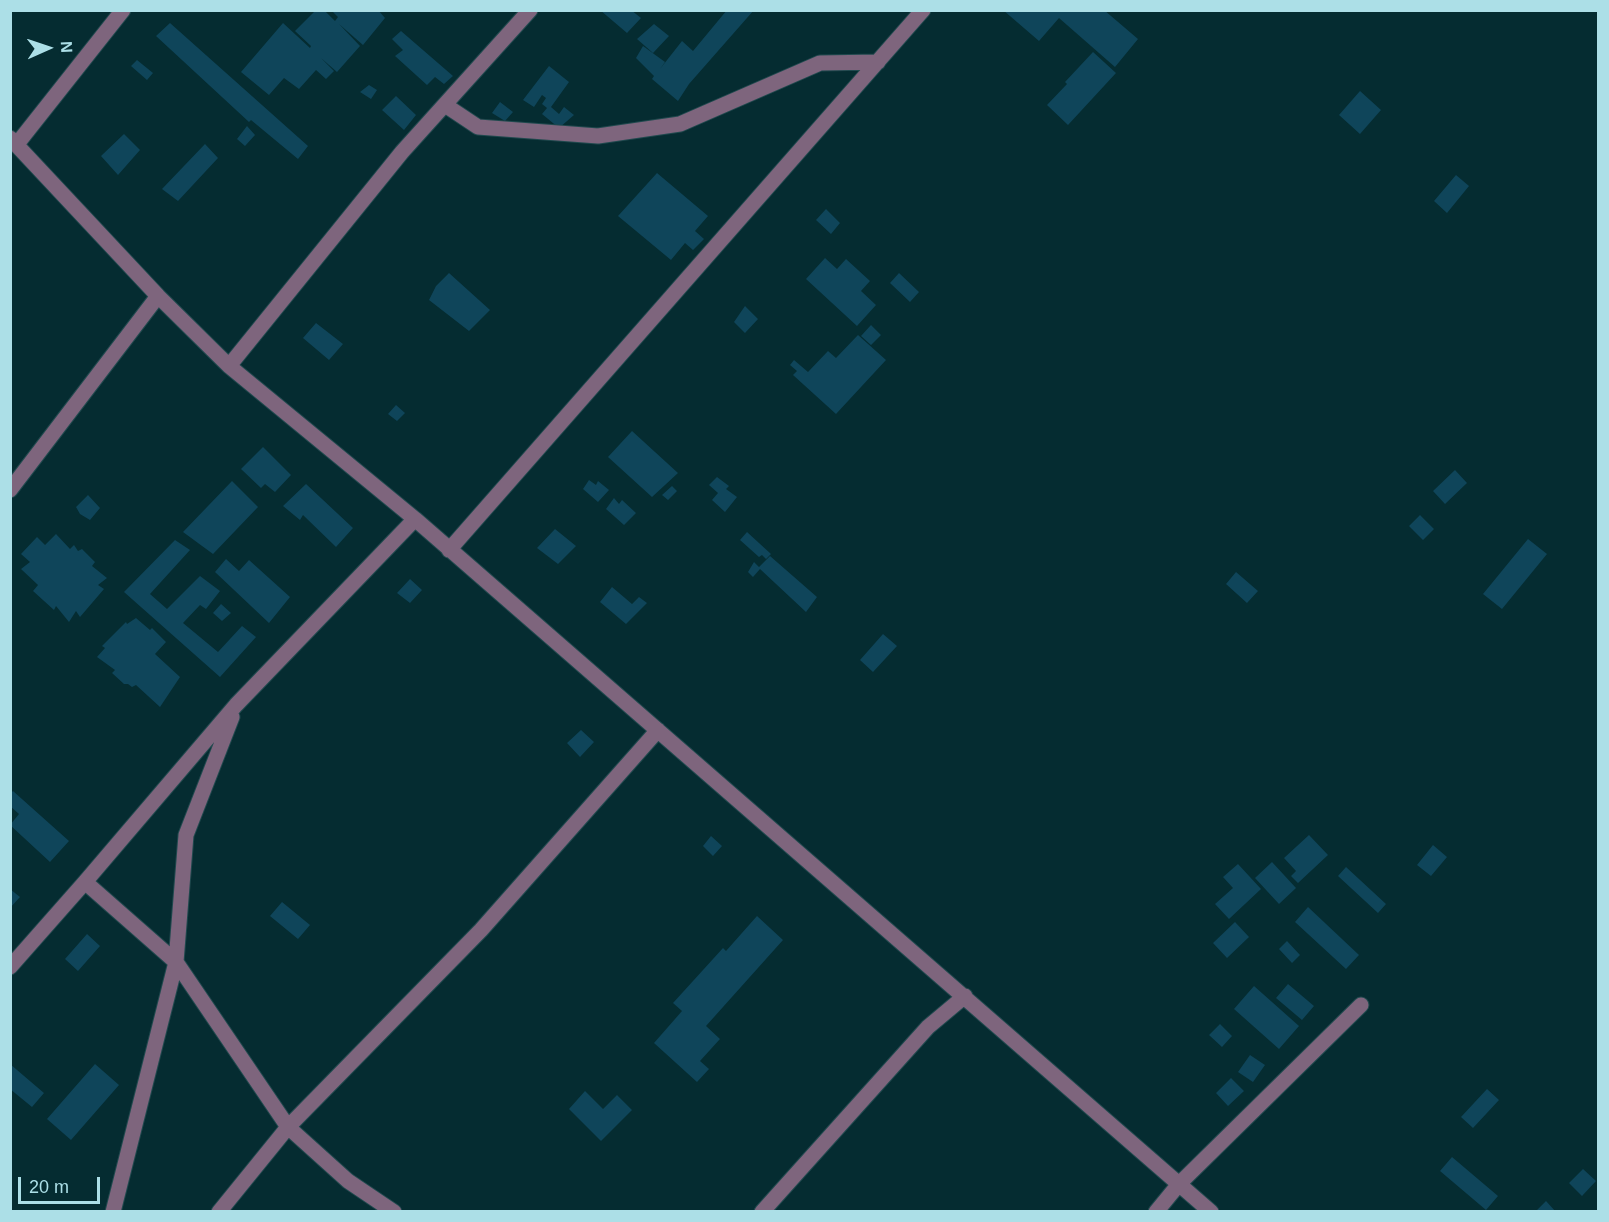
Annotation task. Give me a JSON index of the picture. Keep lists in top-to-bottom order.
{
  "scale_bar": "20 m",
  "north": "right"
}
